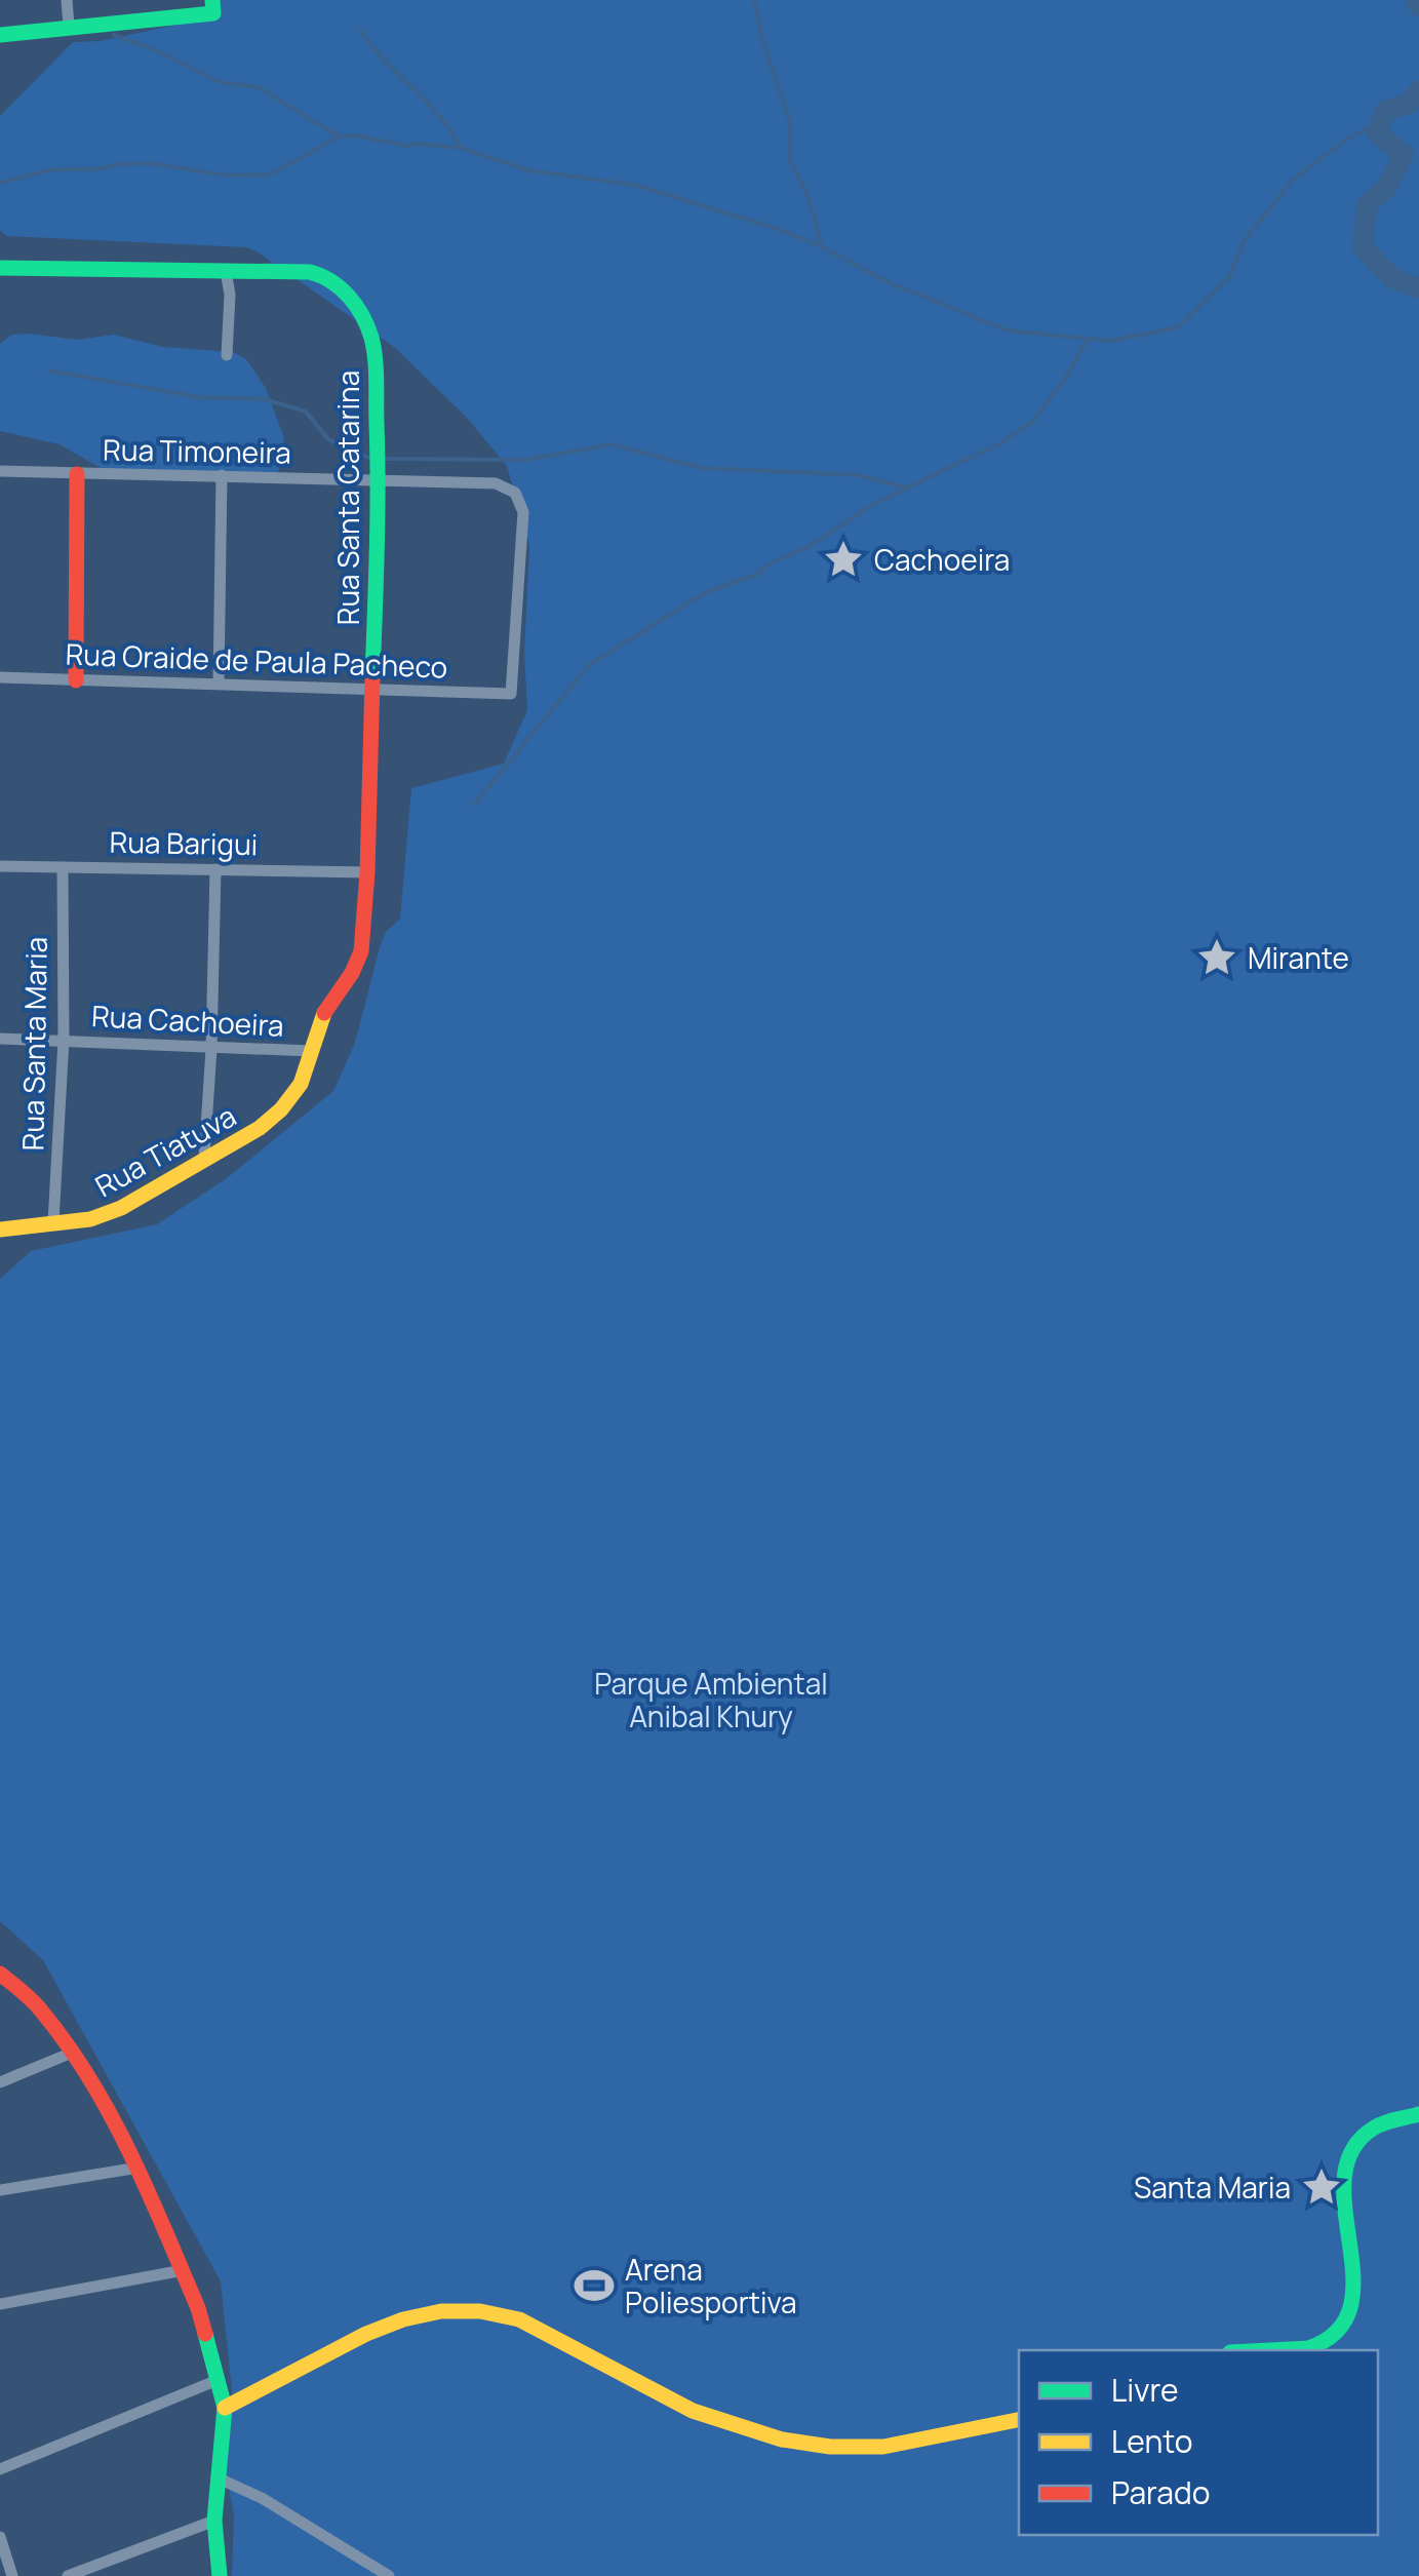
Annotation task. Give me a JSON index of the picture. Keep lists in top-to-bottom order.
{
  "streets": {
    "street": [
      "Rua Timoneira",
      "Rua Santa Catarina",
      "Rua Oraide de Paula Pacheco",
      "Rua Barigui",
      "Rua Cachoeira",
      "Rua Santa Maria",
      "Rua Tiatuva"
    ]
  },
  "crossings": [
    ["Rua Timoneira", "Rua Santa Catarina"],
    ["Rua Timoneira", "Rua Oraide de Paula Pacheco"],
    ["Rua Santa Catarina", "Rua Oraide de Paula Pacheco"],
    ["Rua Santa Catarina", "Rua Barigui"],
    ["Rua Santa Catarina", "Rua Cachoeira"],
    ["Rua Santa Catarina", "Rua Tiatuva"],
    ["Rua Barigui", "Rua Santa Maria"],
    ["Rua Cachoeira", "Rua Santa Maria"],
    ["Rua Cachoeira", "Rua Tiatuva"],
    ["Rua Santa Maria", "Rua Tiatuva"]
  ],
  "parks": ["Parque Ambiental Anibal Khury"],
  "places": {
    "place": ["Cachoeira", "Mirante", "Santa Maria"],
    "sports": ["Arena Poliesportiva"]
  },
  "legend": ["Livre", "Lento", "Parado"]
}
